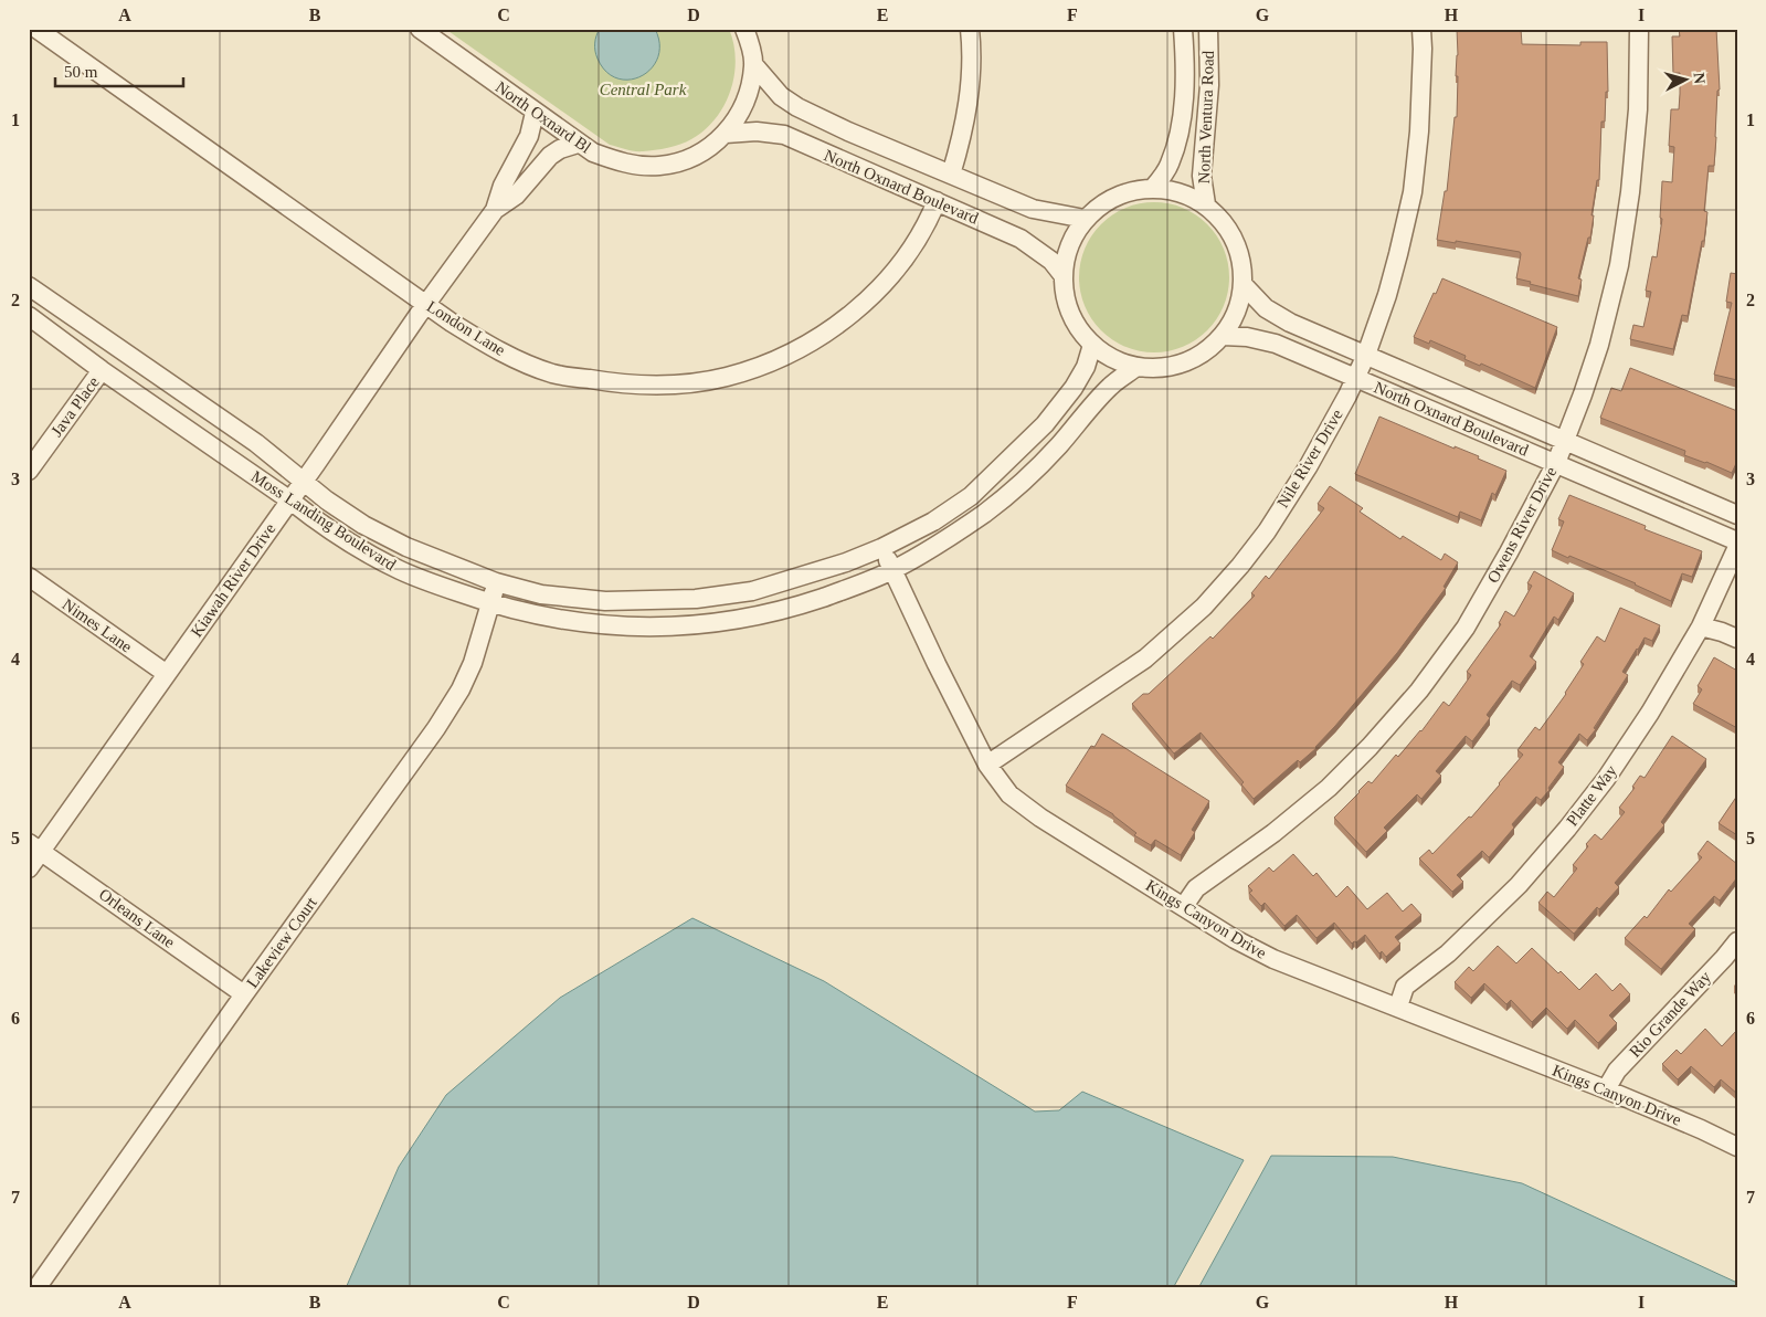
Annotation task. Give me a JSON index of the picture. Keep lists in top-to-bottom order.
{
  "streets": {
    "street": [
      "North Oxnard Bl",
      "North Ventura Road",
      "North Oxnard Boulevard",
      "London Lane",
      "Java Place",
      "Nile River Drive",
      "Moss Landing Boulevard",
      "Owens River Drive",
      "Kiawah River Drive",
      "Nimes Lane",
      "Platte Way",
      "Orleans Lane",
      "Kings Canyon Drive",
      "Lakeview Court",
      "Rio Grande Way"
    ]
  },
  "crossings": [
    ["North Oxnard Bl", "North Oxnard Boulevard"],
    ["North Oxnard Bl", "Kiawah River Drive"],
    ["North Ventura Road", "North Oxnard Boulevard"],
    ["North Ventura Road", "Moss Landing Boulevard"],
    ["North Oxnard Boulevard", "London Lane"],
    ["North Oxnard Boulevard", "Nile River Drive"],
    ["North Oxnard Boulevard", "Moss Landing Boulevard"],
    ["North Oxnard Boulevard", "Owens River Drive"],
    ["London Lane", "Kiawah River Drive"],
    ["Java Place", "Moss Landing Boulevard"],
    ["Nile River Drive", "Kings Canyon Drive"],
    ["Moss Landing Boulevard", "Kiawah River Drive"],
    ["Moss Landing Boulevard", "Kings Canyon Drive"],
    ["Moss Landing Boulevard", "Lakeview Court"],
    ["Owens River Drive", "Kings Canyon Drive"],
    ["Kiawah River Drive", "Nimes Lane"],
    ["Kiawah River Drive", "Orleans Lane"],
    ["Platte Way", "Kings Canyon Drive"],
    ["Orleans Lane", "Lakeview Court"],
    ["Kings Canyon Drive", "Rio Grande Way"]
  ],
  "parks": ["Central Park"],
  "scale_bar": "50 m",
  "north": "right",
  "grid": {
    "columns": [
      "A",
      "B",
      "C",
      "D",
      "E",
      "F",
      "G",
      "H",
      "I"
    ],
    "rows": [
      "1",
      "2",
      "3",
      "4",
      "5",
      "6",
      "7"
    ]
  }
}
